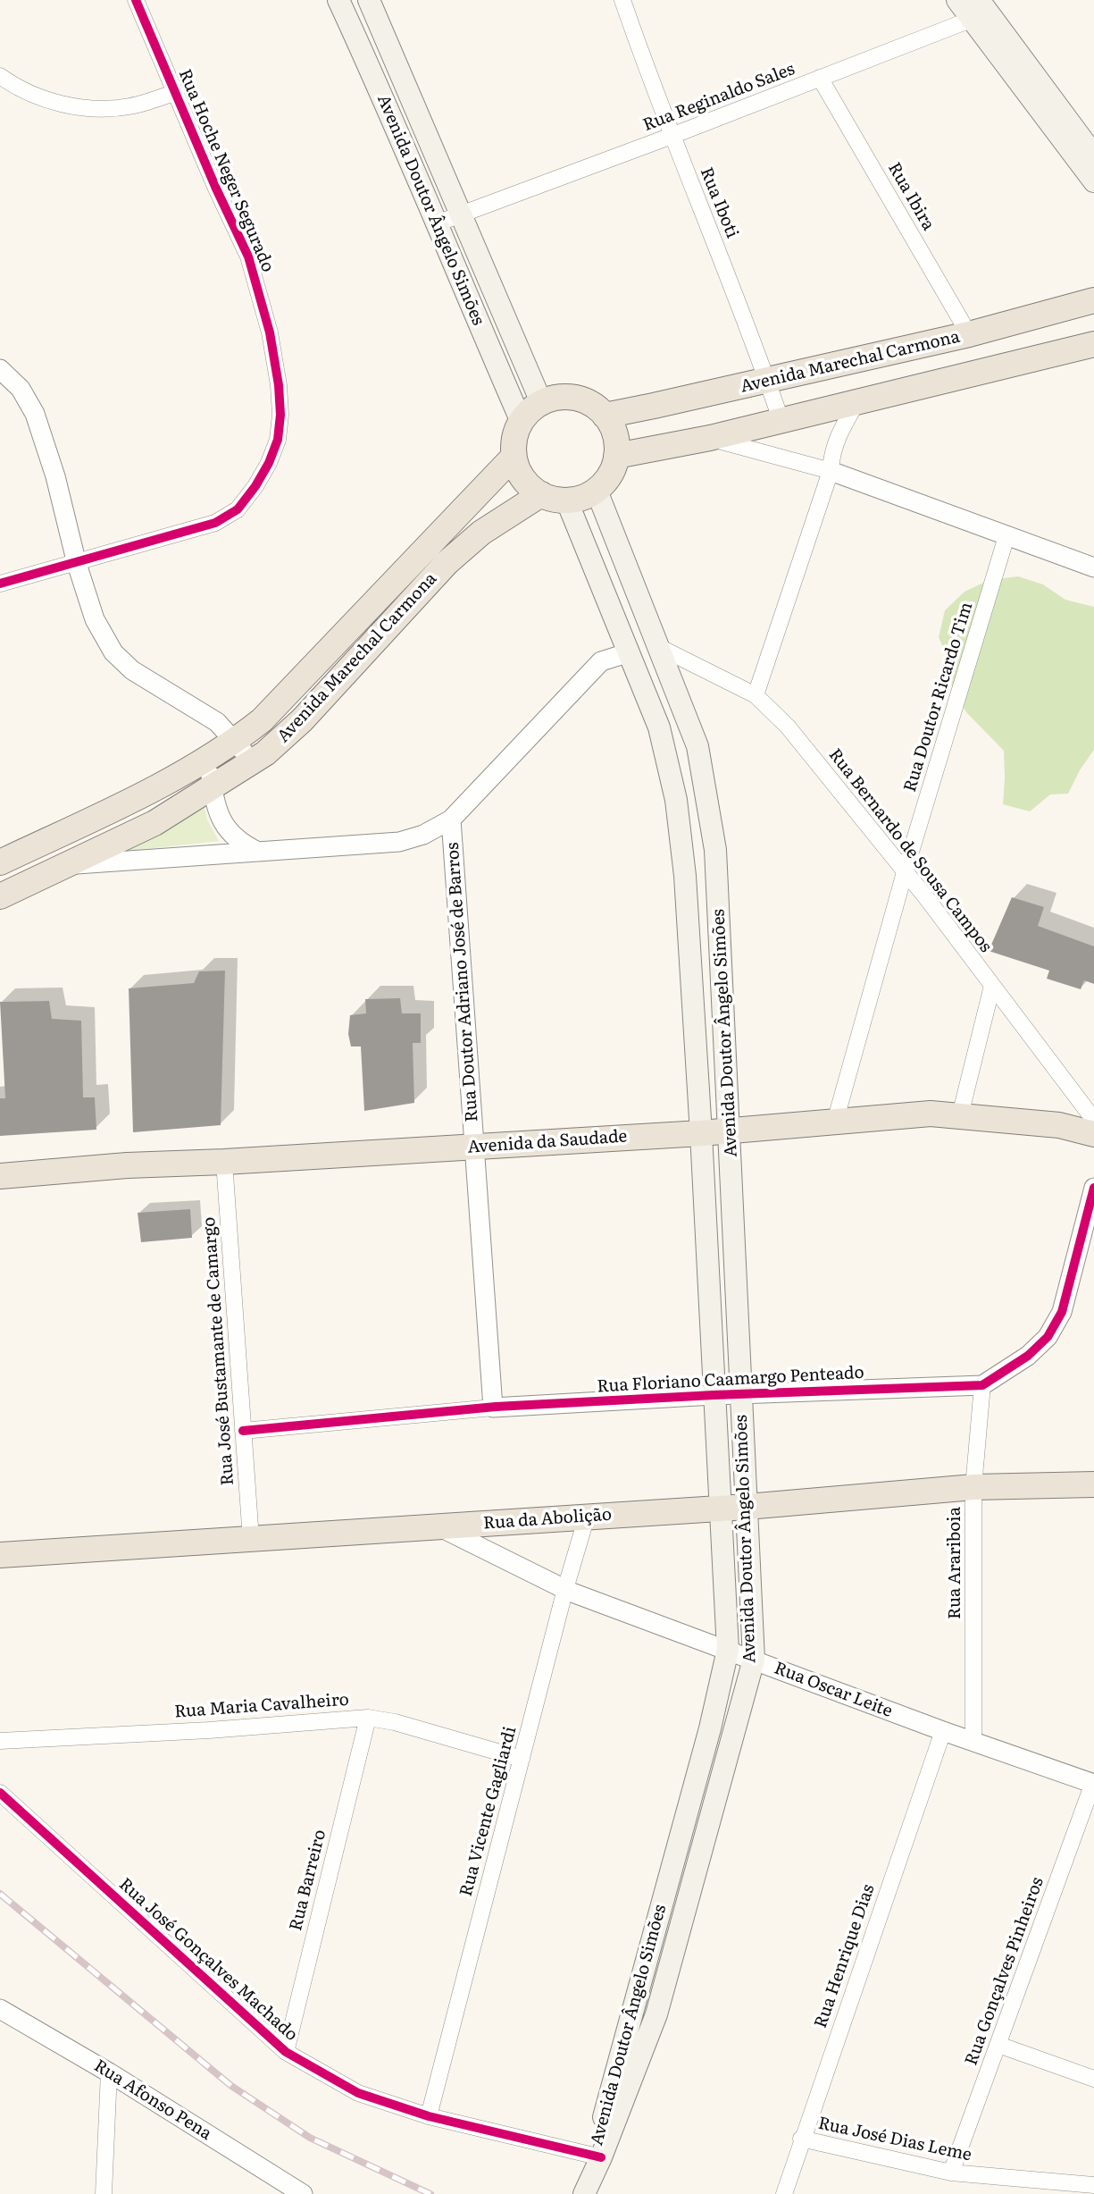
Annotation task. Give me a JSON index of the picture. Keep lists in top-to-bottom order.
{
  "streets": {
    "main road": [
      "Avenida Doutor Ângelo Simões",
      "Avenida Marechal Carmona",
      "Avenida da Saudade",
      "Rua da Abolição"
    ],
    "street": [
      "Rua Reginaldo Sales",
      "Rua Hoche Neger Segurado",
      "Rua Ibira",
      "Rua Iboti",
      "Rua Doutor Ricardo Tim",
      "Rua Bernardo de Sousa Campos",
      "Rua Doutor Adriano José de Barros",
      "Rua José Bustamante de Camargo",
      "Rua Floriano Caamargo Penteado",
      "Rua Arariboia",
      "Rua Oscar Leite",
      "Rua Maria Cavalheiro",
      "Rua Vicente Gagliardi",
      "Rua Barreiro",
      "Rua Henrique Dias",
      "Rua José Gonçalves Machado",
      "Rua Gonçalves Pinheiros",
      "Rua Afonso Pena",
      "Rua José Dias Leme"
    ]
  },
  "crossings": [
    ["Rua Reginaldo Sales", "Rua Ibira"],
    ["Rua Reginaldo Sales", "Rua Iboti"],
    ["Rua Reginaldo Sales", "Avenida Doutor Ângelo Simões"],
    ["Rua Ibira", "Avenida Marechal Carmona"],
    ["Rua Iboti", "Avenida Marechal Carmona"],
    ["Avenida Doutor Ângelo Simões", "Avenida Marechal Carmona"],
    ["Avenida Doutor Ângelo Simões", "Rua Bernardo de Sousa Campos"],
    ["Avenida Doutor Ângelo Simões", "Avenida da Saudade"],
    ["Avenida Doutor Ângelo Simões", "Rua Floriano Caamargo Penteado"],
    ["Avenida Doutor Ângelo Simões", "Rua da Abolição"],
    ["Avenida Doutor Ângelo Simões", "Rua Oscar Leite"],
    ["Avenida Doutor Ângelo Simões", "Rua José Gonçalves Machado"],
    ["Rua Doutor Ricardo Tim", "Rua Bernardo de Sousa Campos"],
    ["Rua Doutor Ricardo Tim", "Avenida da Saudade"],
    ["Rua Doutor Adriano José de Barros", "Avenida da Saudade"],
    ["Rua Doutor Adriano José de Barros", "Rua Floriano Caamargo Penteado"],
    ["Avenida da Saudade", "Rua José Bustamante de Camargo"],
    ["Rua José Bustamante de Camargo", "Rua Floriano Caamargo Penteado"],
    ["Rua José Bustamante de Camargo", "Rua da Abolição"],
    ["Rua Floriano Caamargo Penteado", "Rua Arariboia"],
    ["Rua da Abolição", "Rua Arariboia"],
    ["Rua da Abolição", "Rua Oscar Leite"],
    ["Rua da Abolição", "Rua Vicente Gagliardi"],
    ["Rua Arariboia", "Rua Oscar Leite"],
    ["Rua Oscar Leite", "Rua Vicente Gagliardi"],
    ["Rua Oscar Leite", "Rua Henrique Dias"],
    ["Rua Oscar Leite", "Rua Gonçalves Pinheiros"],
    ["Rua Maria Cavalheiro", "Rua Vicente Gagliardi"],
    ["Rua Maria Cavalheiro", "Rua Barreiro"],
    ["Rua Vicente Gagliardi", "Rua José Gonçalves Machado"],
    ["Rua Barreiro", "Rua José Gonçalves Machado"],
    ["Rua Henrique Dias", "Rua José Dias Leme"],
    ["Rua Gonçalves Pinheiros", "Rua José Dias Leme"]
  ]
}
